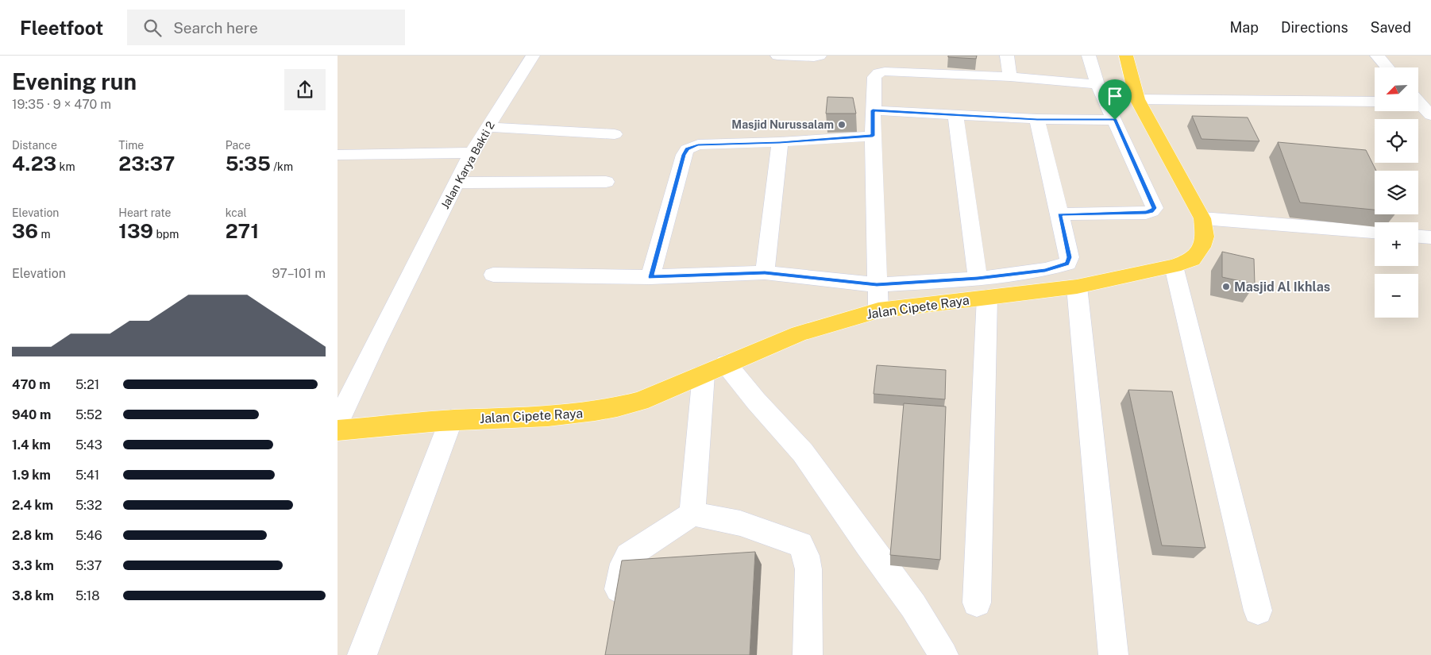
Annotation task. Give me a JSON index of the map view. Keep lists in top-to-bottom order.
{
  "streets": {
    "main road": ["Jalan Cipete Raya"],
    "street": ["Jalan Karya Bakti 2"]
  },
  "places": ["Masjid Nurussalam", "Masjid Al Ikhlas"],
  "north": "bottom left",
  "page": {
    "header": "Fleetfoot",
    "search": "Search here",
    "nav": ["Map", "Directions", "Saved"],
    "heading": ["Evening run", "19:35 · 9 × 470 m"],
    "map_buttons": ["+", "−"],
    "stats": [
      ["Distance", "4.23 km"],
      ["Time", "23:37"],
      ["Pace", "5:35 /km"],
      ["Elevation", "36 m"],
      ["Heart rate", "139 bpm"],
      ["kcal", "271"]
    ],
    "chart": ["Elevation", "97–101 m"],
    "list": [
      {
        "name": "470 m",
        "note": "5:21"
      },
      {
        "name": "940 m",
        "note": "5:52"
      },
      {
        "name": "1.4 km",
        "note": "5:43"
      },
      {
        "name": "1.9 km",
        "note": "5:41"
      },
      {
        "name": "2.4 km",
        "note": "5:32"
      },
      {
        "name": "2.8 km",
        "note": "5:46"
      },
      {
        "name": "3.3 km",
        "note": "5:37"
      },
      {
        "name": "3.8 km",
        "note": "5:18"
      }
    ]
  }
}
